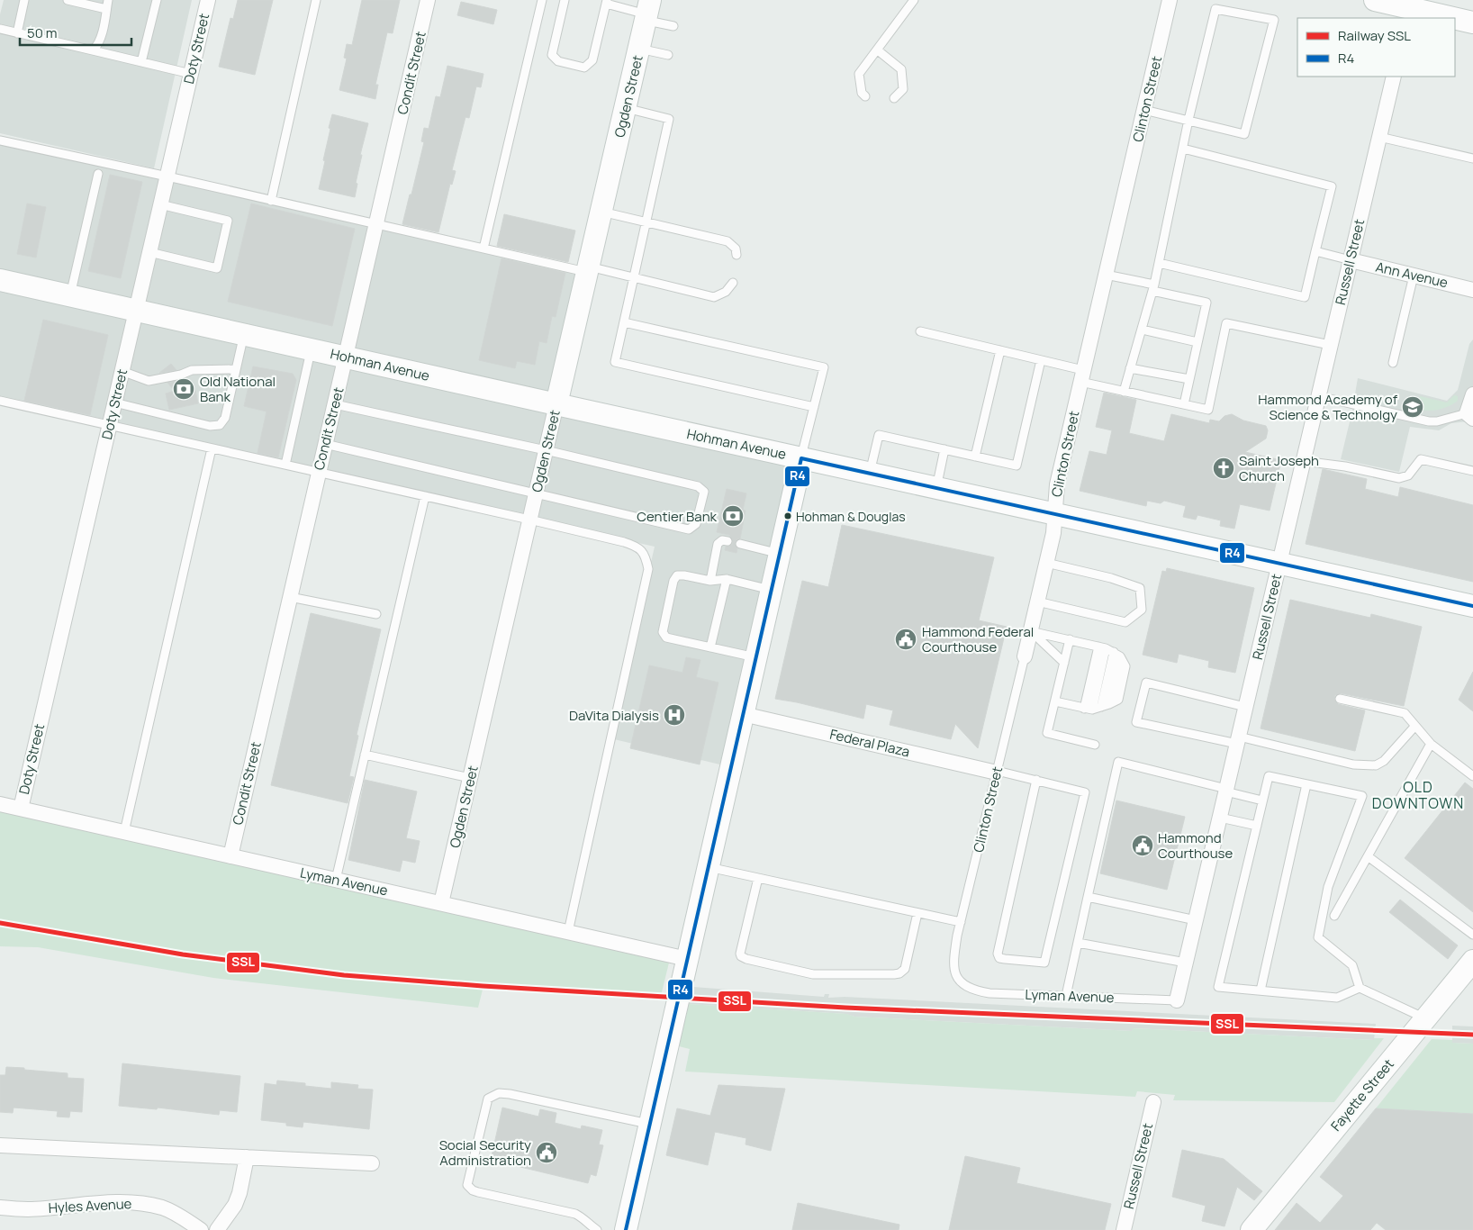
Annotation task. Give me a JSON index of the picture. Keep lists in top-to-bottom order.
{
  "streets": {
    "street": [
      "Doty Street",
      "Condit Street",
      "Ogden Street",
      "Clinton Street",
      "Russell Street",
      "Ann Avenue",
      "Hohman Avenue",
      "Federal Plaza",
      "Lyman Avenue",
      "Fayette Street",
      "Hyles Avenue"
    ]
  },
  "crossings": [
    ["Doty Street", "Hohman Avenue"],
    ["Doty Street", "Lyman Avenue"],
    ["Condit Street", "Hohman Avenue"],
    ["Condit Street", "Lyman Avenue"],
    ["Ogden Street", "Hohman Avenue"],
    ["Ogden Street", "Lyman Avenue"],
    ["Clinton Street", "Hohman Avenue"],
    ["Clinton Street", "Federal Plaza"],
    ["Clinton Street", "Lyman Avenue"],
    ["Russell Street", "Ann Avenue"],
    ["Russell Street", "Hohman Avenue"],
    ["Russell Street", "Lyman Avenue"]
  ],
  "districts": ["OLD DOWNTOWN"],
  "places": {
    "bank": ["Old National Bank", "Centier Bank"],
    "school or university": ["Hammond Academy of Science & Technolgy"],
    "church": ["Saint Joseph Church"],
    "other": ["Hohman & Douglas"],
    "public building": ["Hammond Federal Courthouse", "Hammond Courthouse", "Social Security Administration"],
    "hospital": ["DaVita Dialysis"]
  },
  "lines": ["transit line R4", "rail line SSL"],
  "legend": ["Railway SSL", "R4"],
  "scale_bar": "50 m"
}
